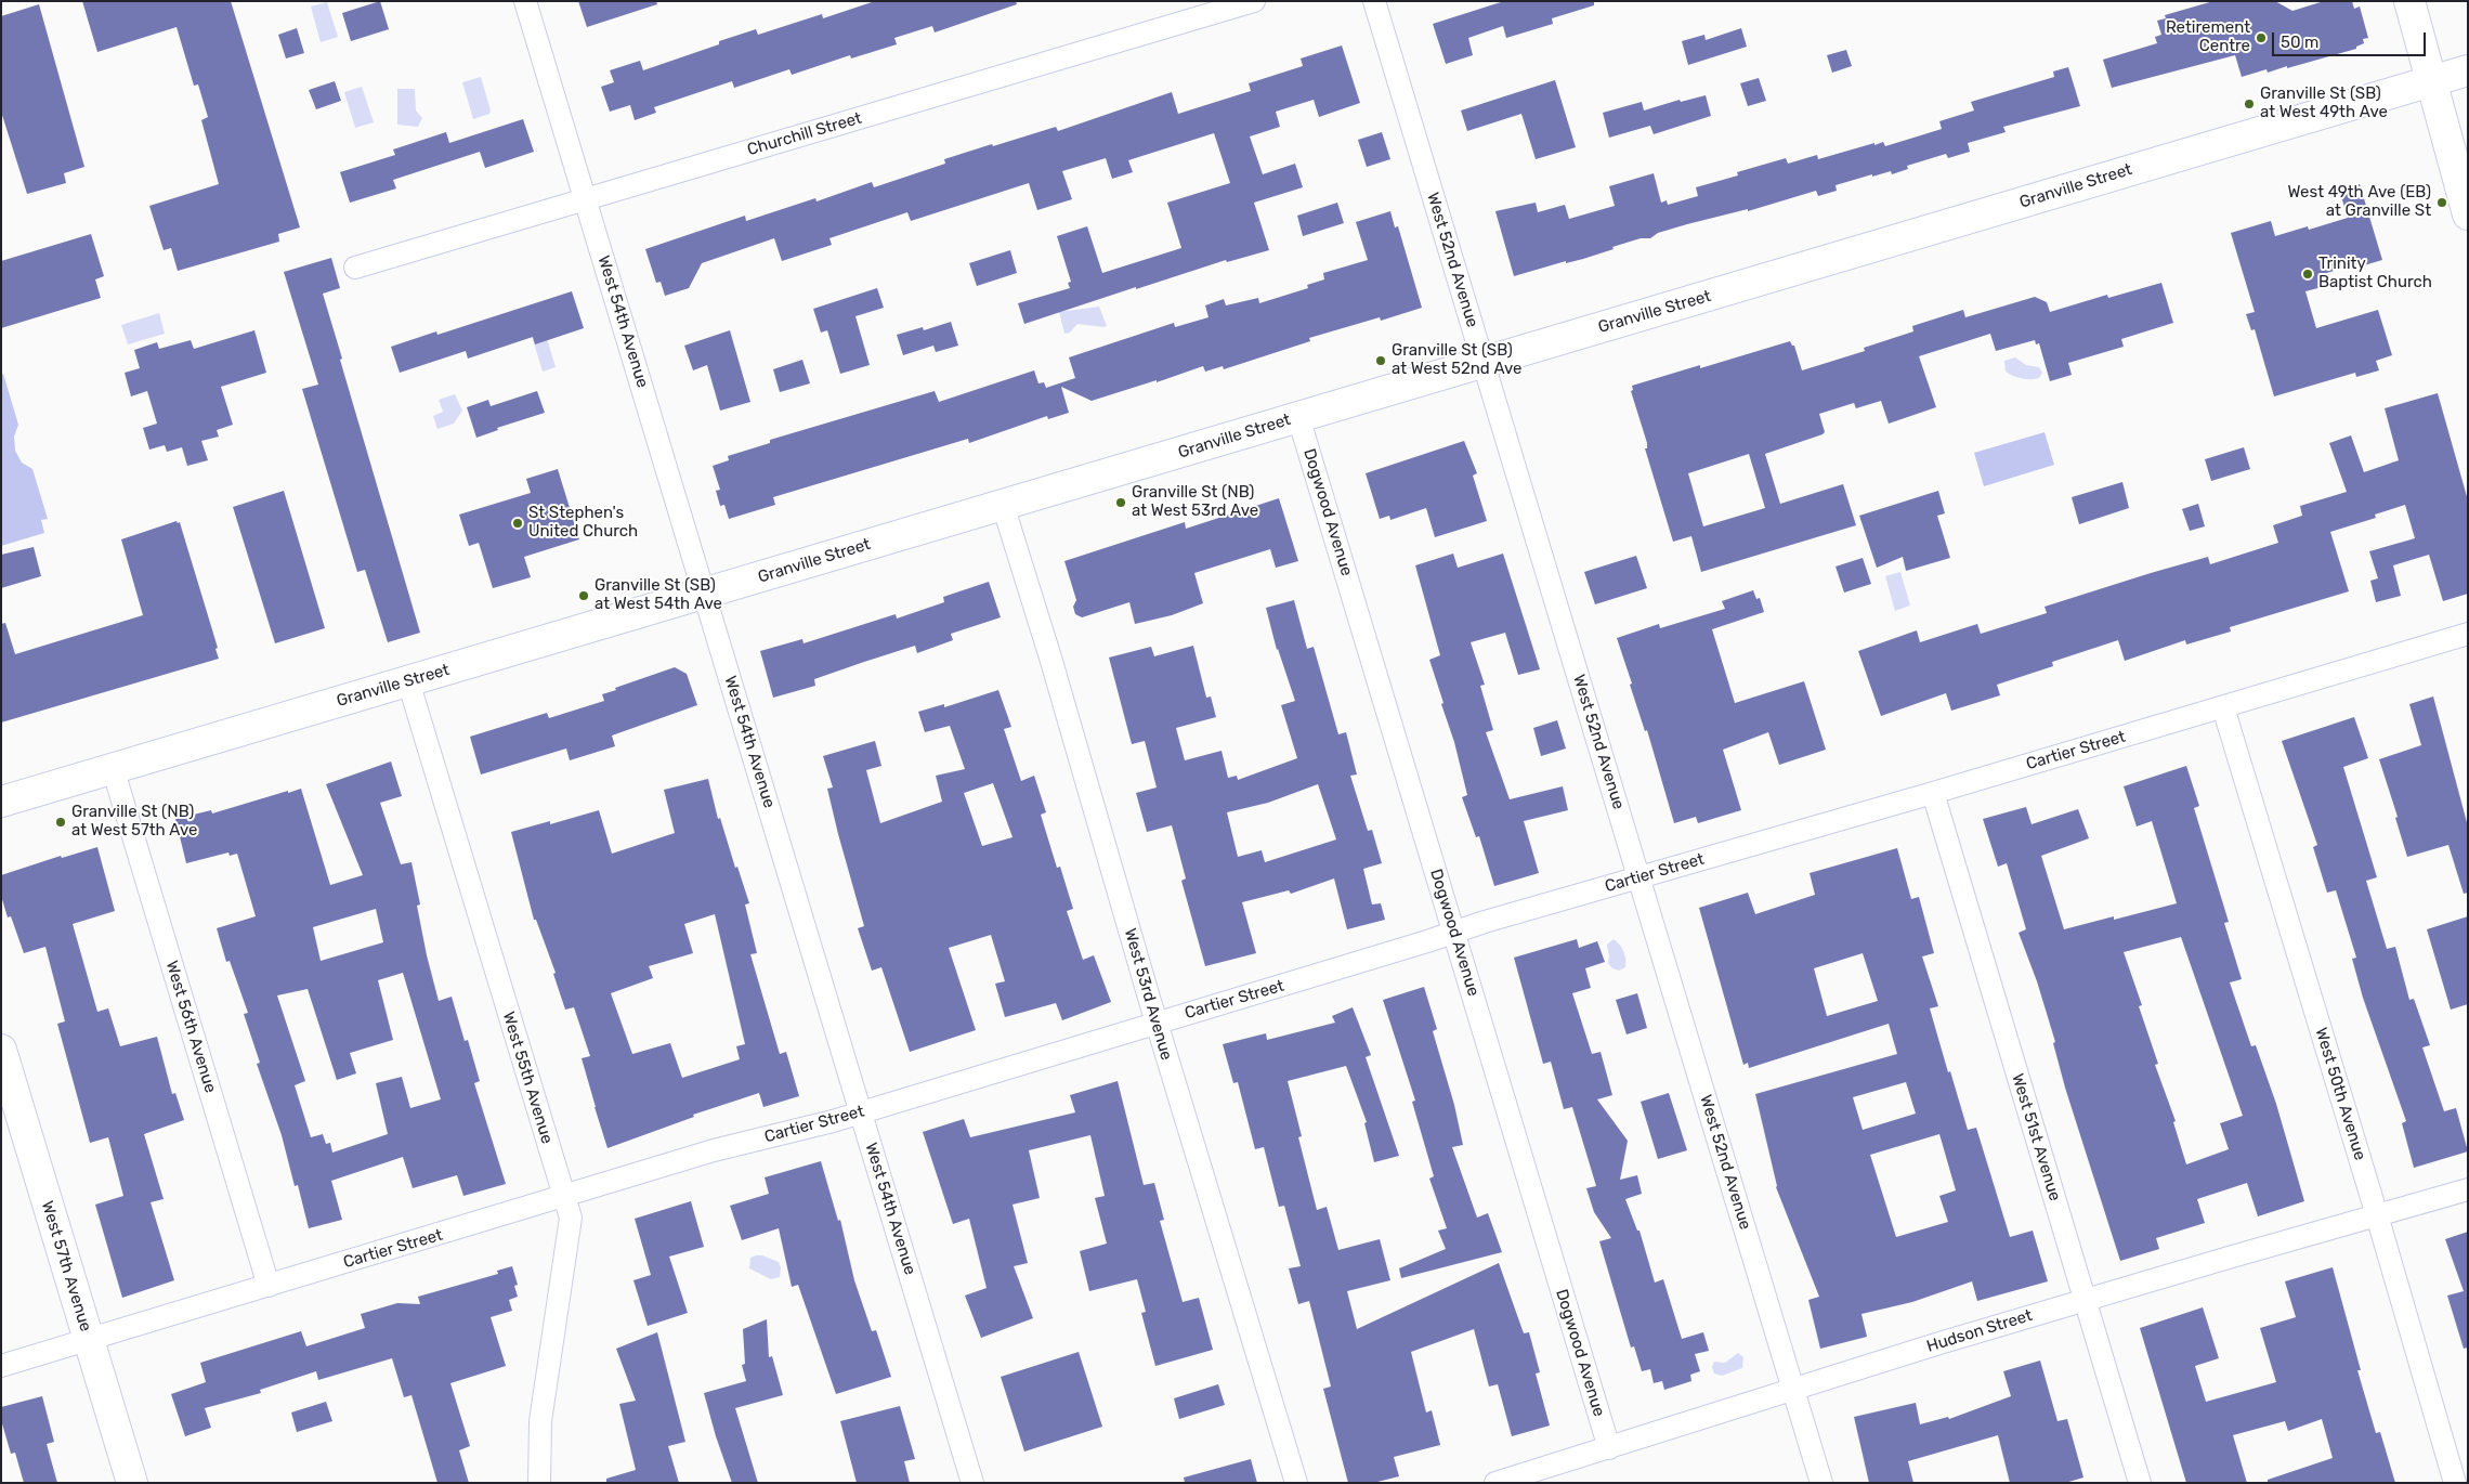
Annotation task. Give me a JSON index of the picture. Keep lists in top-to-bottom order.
{
  "streets": {
    "main road": ["Granville Street", "West 57th Avenue"],
    "street": [
      "Churchill Street",
      "West 52nd Avenue",
      "West 54th Avenue",
      "Dogwood Avenue",
      "Cartier Street",
      "West 53rd Avenue",
      "West 56th Avenue",
      "West 55th Avenue",
      "West 50th Avenue",
      "West 51st Avenue",
      "Hudson Street"
    ]
  },
  "crossings": [
    ["Churchill Street", "West 54th Avenue"],
    ["Granville Street", "West 52nd Avenue"],
    ["Granville Street", "West 54th Avenue"],
    ["Granville Street", "Dogwood Avenue"],
    ["Granville Street", "West 53rd Avenue"],
    ["Granville Street", "West 56th Avenue"],
    ["Granville Street", "West 55th Avenue"],
    ["West 52nd Avenue", "Cartier Street"],
    ["West 52nd Avenue", "Hudson Street"],
    ["West 54th Avenue", "Cartier Street"],
    ["Dogwood Avenue", "Cartier Street"],
    ["Dogwood Avenue", "Hudson Street"],
    ["Cartier Street", "West 53rd Avenue"],
    ["Cartier Street", "West 56th Avenue"],
    ["Cartier Street", "West 55th Avenue"],
    ["Cartier Street", "West 50th Avenue"],
    ["Cartier Street", "West 51st Avenue"],
    ["Cartier Street", "West 57th Avenue"],
    ["West 50th Avenue", "Hudson Street"],
    ["West 51st Avenue", "Hudson Street"]
  ],
  "places": [
    "Retirement Centre",
    "Granville St (SB) at West 49th Ave",
    "West 49th Ave (EB) at Granville St",
    "Trinity Baptist Church",
    "Granville St (SB) at West 52nd Ave",
    "Granville St (NB) at West 53rd Ave",
    "St Stephen's United Church",
    "Granville St (SB) at West 54th Ave",
    "Granville St (NB) at West 57th Ave"
  ],
  "scale_bar": "50 m"
}
